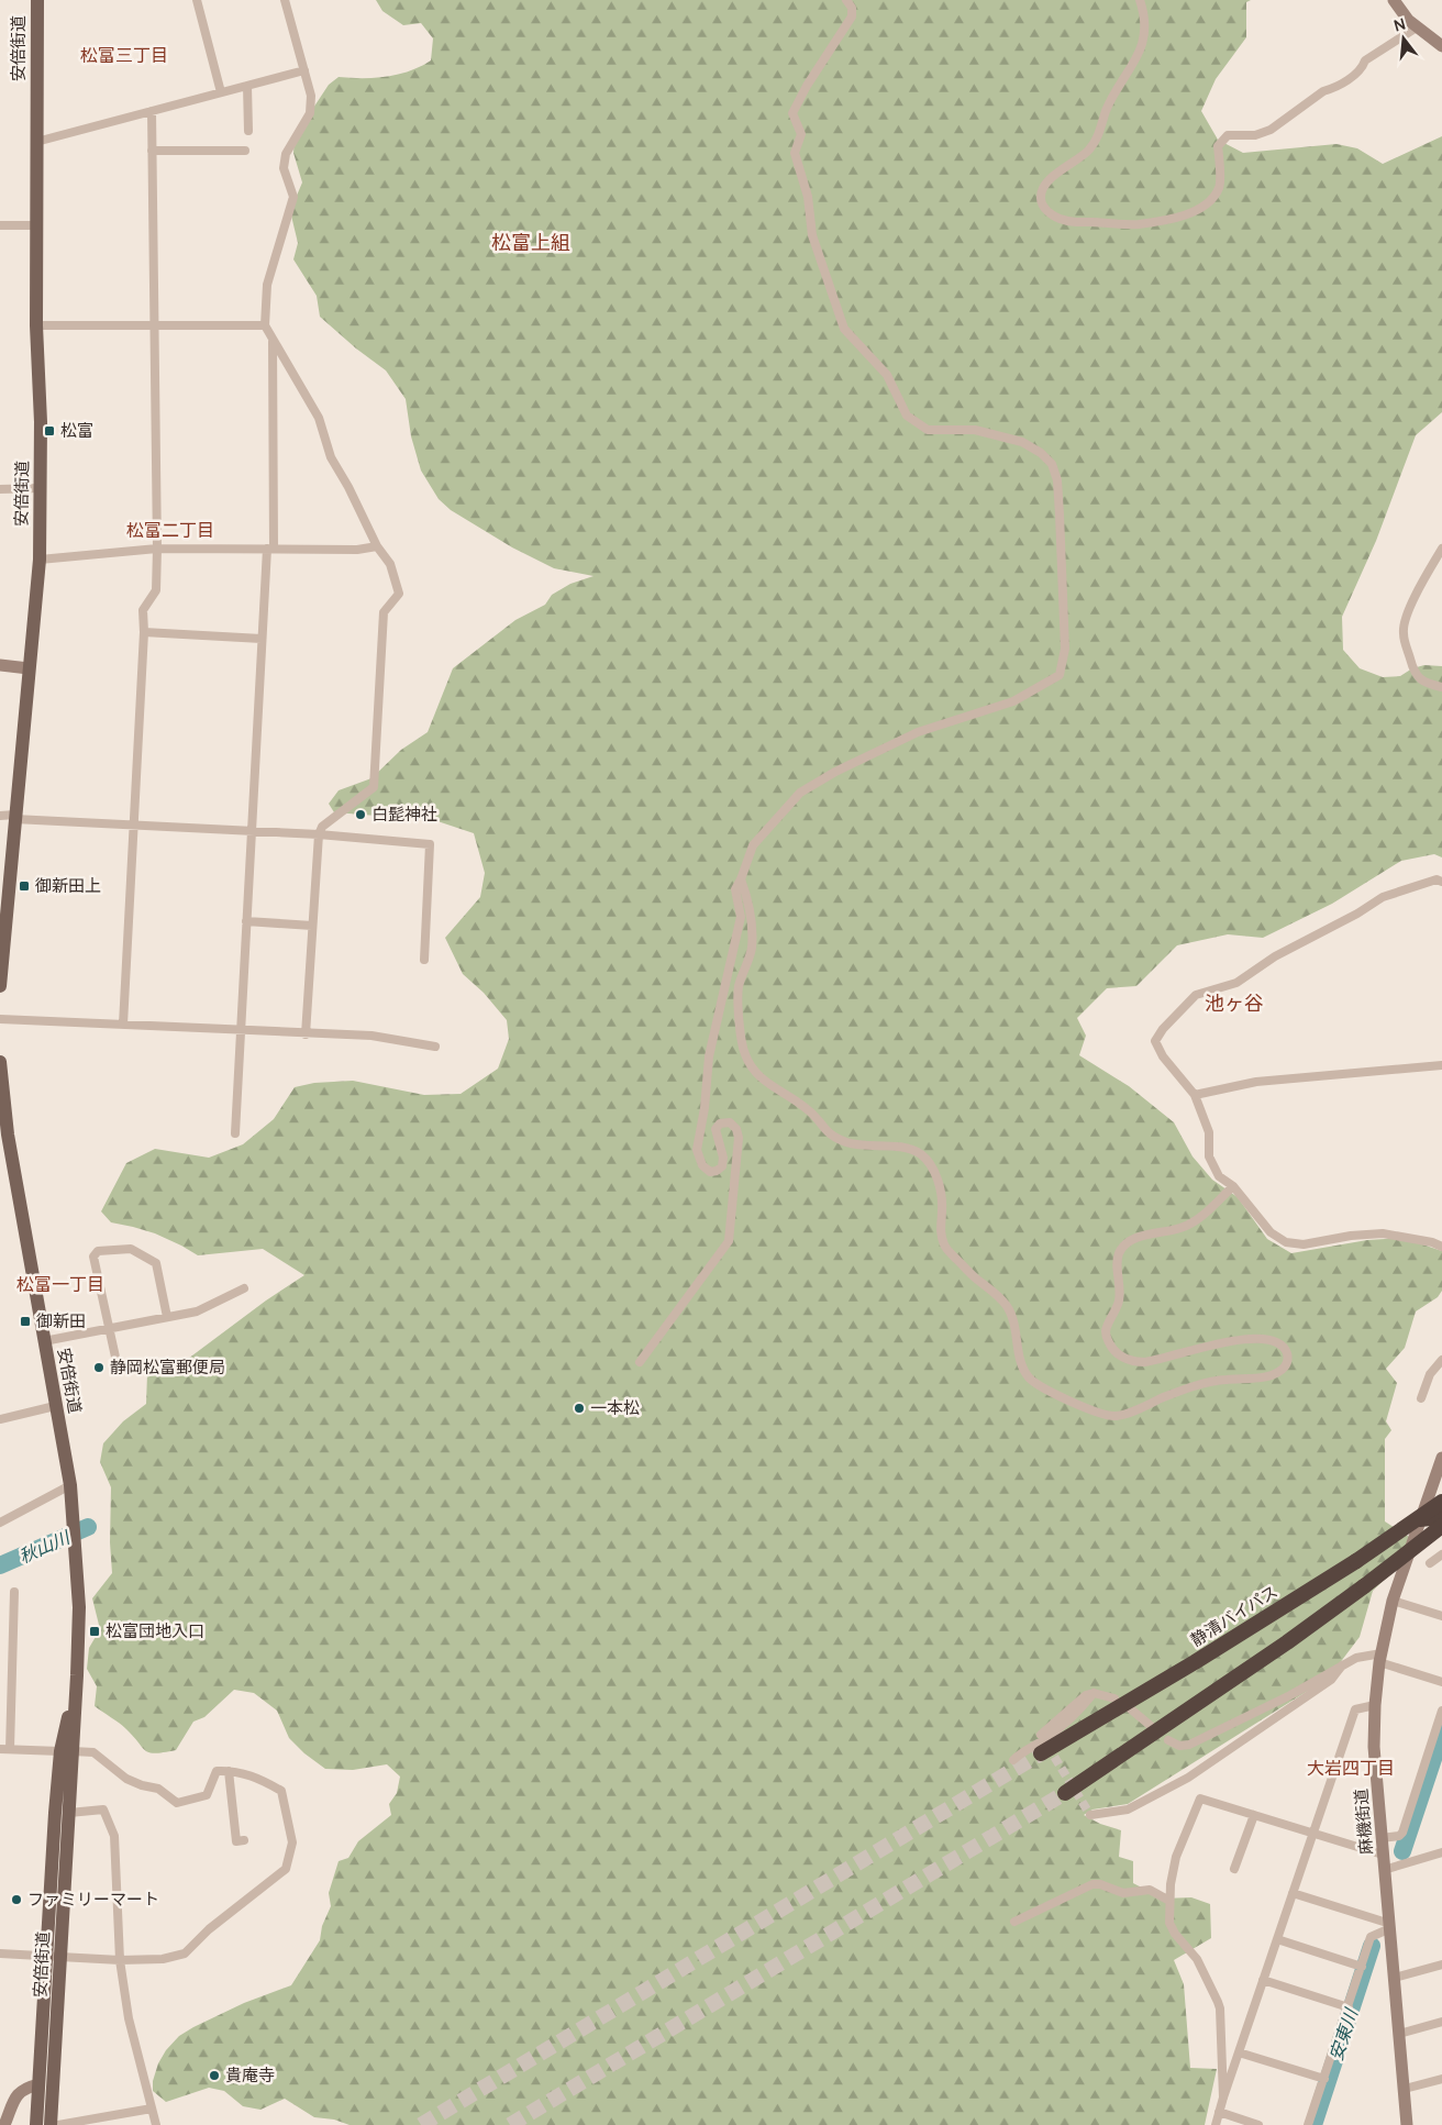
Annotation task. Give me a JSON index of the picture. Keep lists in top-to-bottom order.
{
  "streets": {
    "highway": ["静清バイパス"],
    "main road": ["安倍街道"],
    "street": ["麻機街道"]
  },
  "districts": [
    "松富三丁目",
    "松富上組",
    "松富二丁目",
    "池ヶ谷",
    "松富一丁目",
    "大岩四丁目"
  ],
  "water": ["秋山川", "安東川"],
  "places": {
    "transit": [
      "松富",
      "御新田上",
      "御新田",
      "松富団地入口"
    ],
    "other": [
      "白髭神社",
      "静岡松富郵便局",
      "一本松",
      "ファミリーマート",
      "貴庵寺"
    ]
  },
  "north": "top"
}
